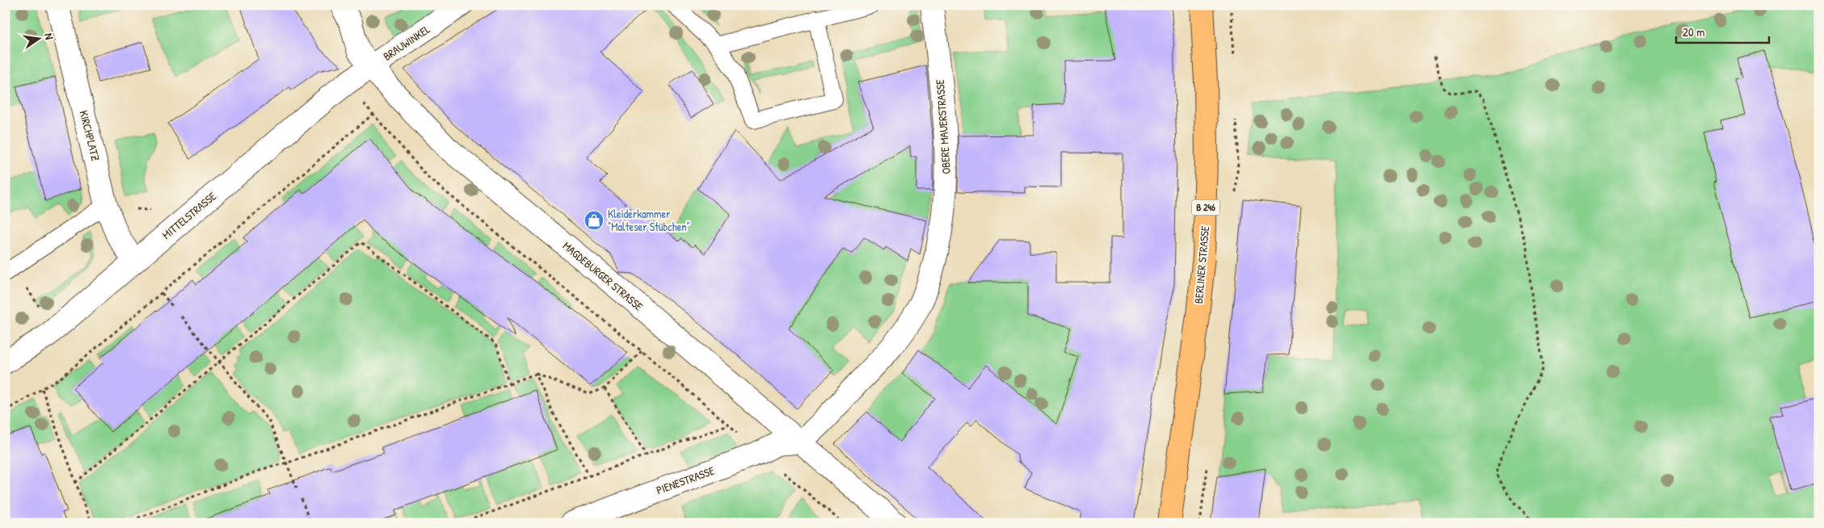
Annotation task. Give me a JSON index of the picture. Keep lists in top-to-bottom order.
{
  "streets": {
    "main road": ["B 246", "BERLINER STRASSE"],
    "street": [
      "BRAUWINKEL",
      "OBERE MAUERSTRASSE",
      "KIRCHPLATZ",
      "MITTELSTRASSE",
      "MAGDEBURGER STRASSE",
      "PIENESTRASSE"
    ]
  },
  "crossings": [
    ["BRAUWINKEL", "MITTELSTRASSE"],
    ["BRAUWINKEL", "MAGDEBURGER STRASSE"],
    ["OBERE MAUERSTRASSE", "MAGDEBURGER STRASSE"],
    ["OBERE MAUERSTRASSE", "PIENESTRASSE"],
    ["KIRCHPLATZ", "MITTELSTRASSE"],
    ["MITTELSTRASSE", "MAGDEBURGER STRASSE"],
    ["MAGDEBURGER STRASSE", "PIENESTRASSE"]
  ],
  "places": {
    "shop": ["Kleiderkammer \"Malteser Stübchen\""]
  },
  "scale_bar": "20 m",
  "north": "right"
}
